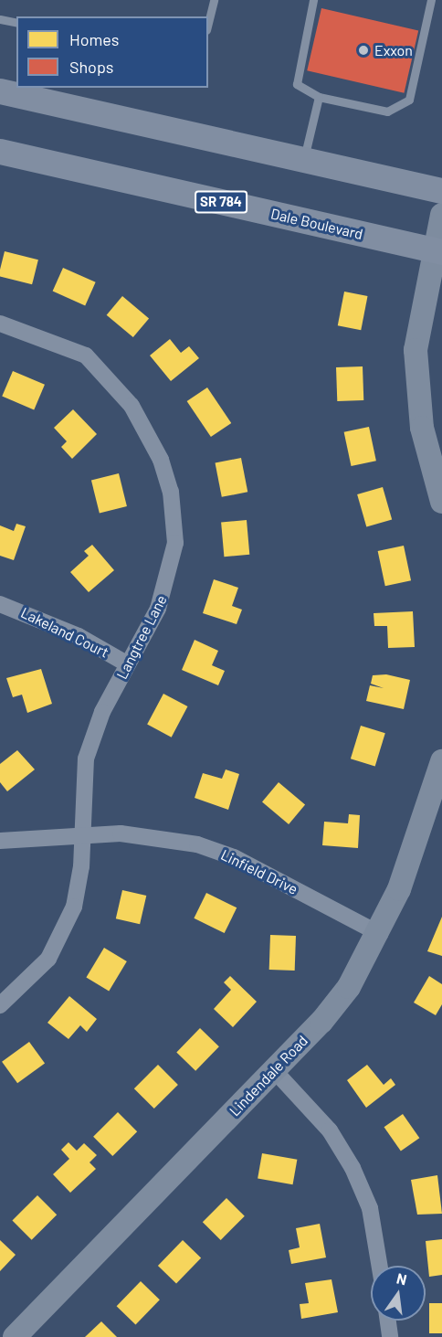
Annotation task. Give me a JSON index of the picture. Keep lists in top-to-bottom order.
{
  "streets": {
    "main road": ["SR 784", "Dale Boulevard"],
    "street": [
      "Lakeland Court",
      "Langtree Lane",
      "Linfield Drive",
      "Lindendale Road"
    ]
  },
  "crossings": [
    ["Lakeland Court", "Langtree Lane"],
    ["Langtree Lane", "Linfield Drive"],
    ["Linfield Drive", "Lindendale Road"]
  ],
  "places": ["Exxon"],
  "legend": ["Homes", "Shops"],
  "north": "top"
}
